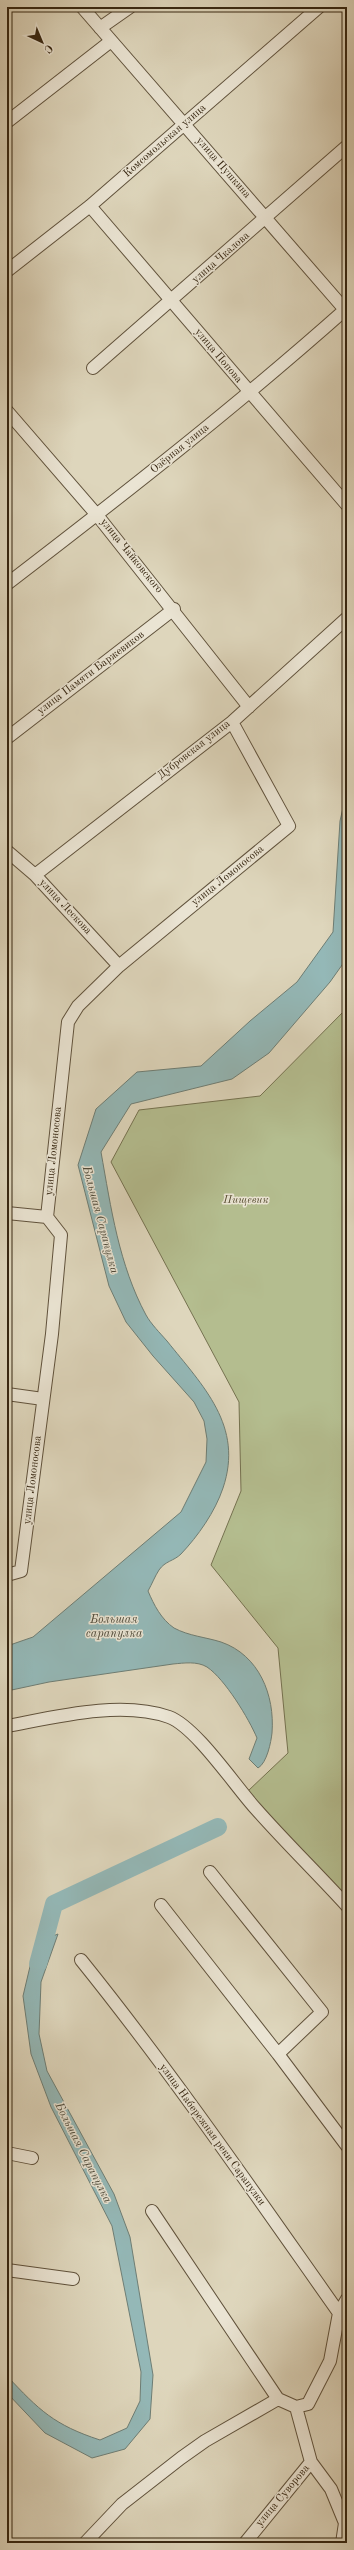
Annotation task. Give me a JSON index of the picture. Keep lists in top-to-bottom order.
{
  "streets": {
    "street": [
      "Комсомольская улица",
      "улица Пушкина",
      "улица Чкалова",
      "улица Попова",
      "Озёрная улица",
      "улица Чайковского",
      "улица Памяти Баржевиков",
      "Дубровская улица",
      "улица Ломоносова",
      "улица Лескова",
      "улица Набережная реки Сарапулки",
      "улица Суворова"
    ]
  },
  "crossings": [
    ["Комсомольская улица", "улица Пушкина"],
    ["Комсомольская улица", "улица Попова"],
    ["улица Пушкина", "улица Чкалова"],
    ["улица Пушкина", "Озёрная улица"],
    ["улица Чкалова", "улица Попова"],
    ["улица Попова", "Озёрная улица"],
    ["Озёрная улица", "улица Чайковского"],
    ["улица Чайковского", "улица Памяти Баржевиков"],
    ["улица Чайковского", "Дубровская улица"],
    ["Дубровская улица", "улица Ломоносова"],
    ["Дубровская улица", "улица Лескова"],
    ["улица Ломоносова", "улица Лескова"]
  ],
  "water": ["Большая Сарапулка", "Большая сарапулка"],
  "parks": ["Пищевик"],
  "north": "bottom right"
}
